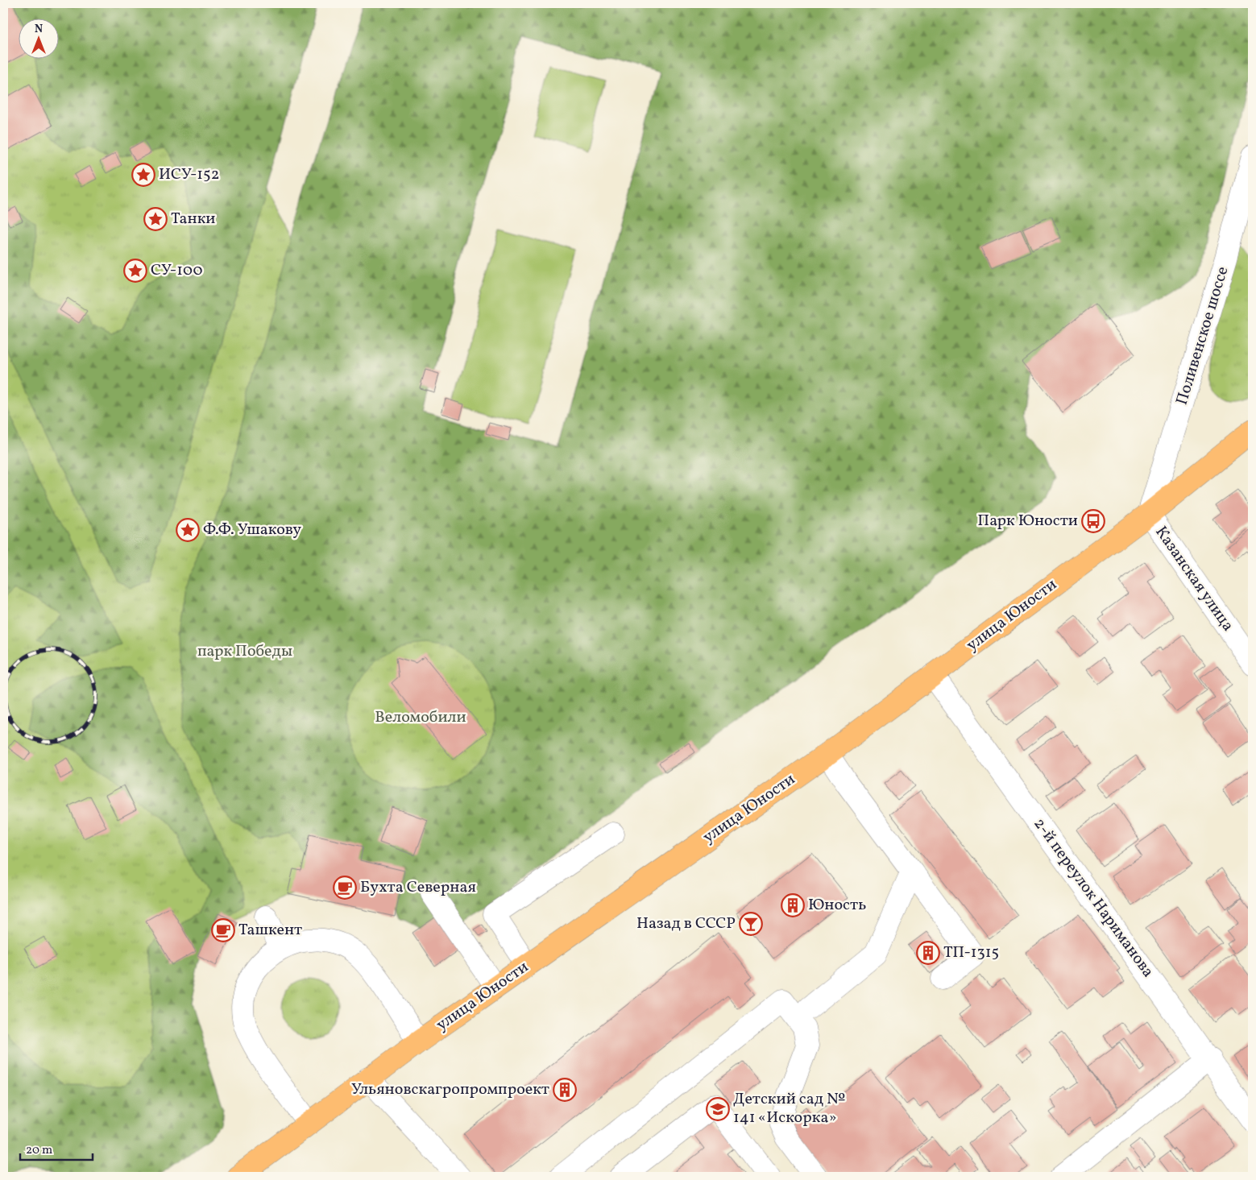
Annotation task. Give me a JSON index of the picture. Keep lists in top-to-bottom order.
{
  "streets": {
    "main road": ["улица Юности"],
    "street": ["Поливенское шоссе", "Казанская улица", "2-й переулок Нариманова"]
  },
  "crossings": [
    ["Поливенское шоссе", "Казанская улица"],
    ["Поливенское шоссе", "улица Юности"],
    ["Казанская улица", "улица Юности"],
    ["улица Юности", "2-й переулок Нариманова"]
  ],
  "parks": ["парк Победы", "Веломобили"],
  "places": {
    "place": [
      "ИСУ-152",
      "Танки",
      "СУ-100",
      "Ф.Ф. Ушакову"
    ],
    "bus stop": ["Парк Юности"],
    "cafe": ["Бухта Северная", "Ташкент"],
    "building": ["Юность", "ТП-1315", "Ульяновскагропромпроект"],
    "bar": ["Назад в СССР"],
    "school or university": ["Детский сад № 141 «Искорка»"]
  },
  "scale_bar": "20 m",
  "north": "top"
}
